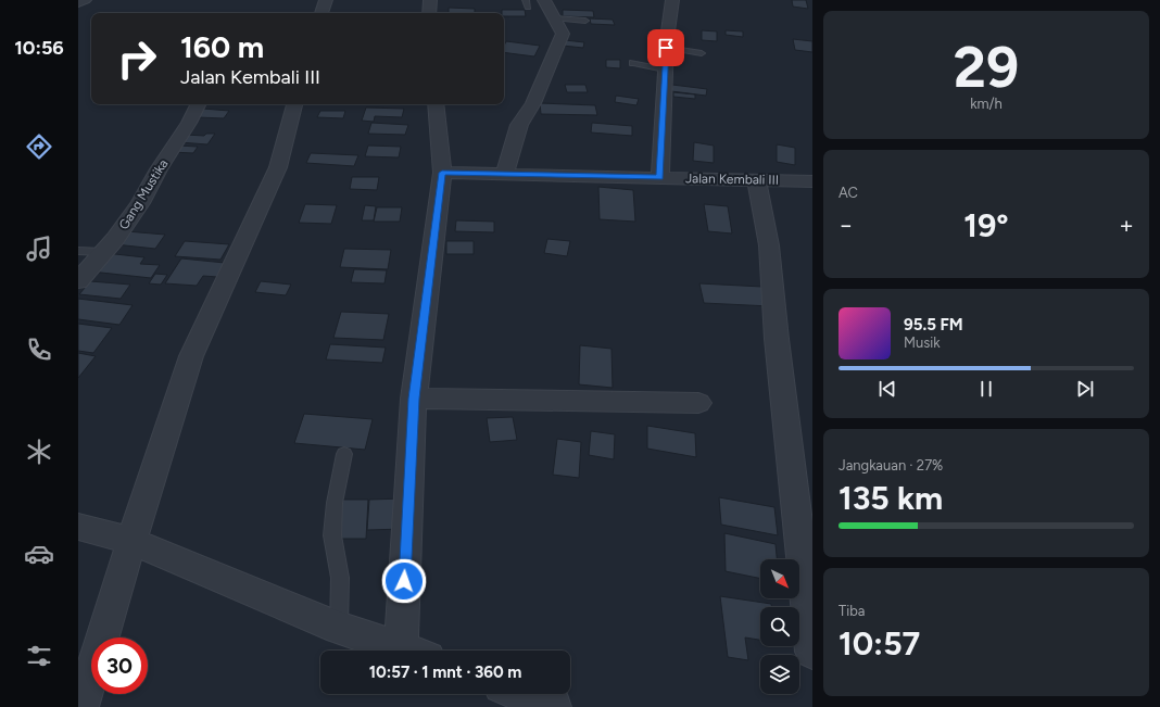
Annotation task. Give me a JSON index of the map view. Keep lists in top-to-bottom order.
{
  "streets": {
    "street": ["Jalan Kembali III", "Gang Mustika"]
  },
  "north": "bottom right",
  "page": {
    "tabs": "10:56",
    "tile": [
      ["29", "km/h"],
      "AC",
      ["Jangkauan · 27%", "135 km"],
      ["Tiba", "10:57"]
    ],
    "turn": ["160 m", "Jalan Kembali III"],
    "heat": ["−", "19°", "+"],
    "song": ["95.5 FM", "Musik"],
    "limit": "30",
    "trip": "10:57 · 1 mnt · 360 m"
  }
}
